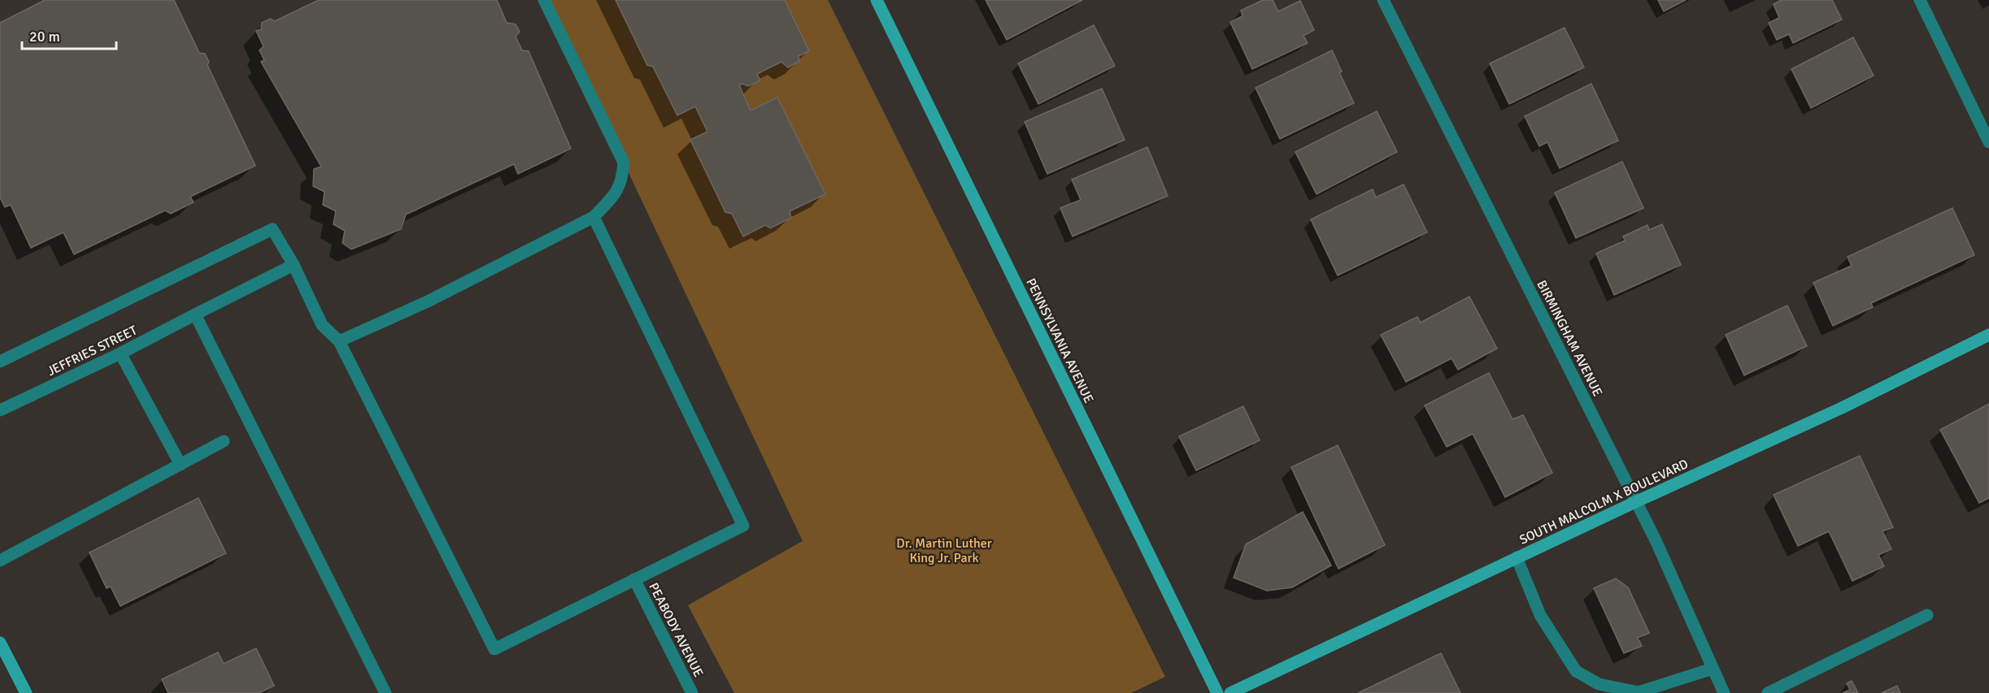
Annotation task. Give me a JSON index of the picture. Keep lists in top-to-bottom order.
{
  "streets": {
    "street": [
      "BIRMINGHAM AVENUE",
      "PENNSYLVANIA AVENUE",
      "JEFFRIES STREET",
      "SOUTH MALCOLM X BOULEVARD",
      "PEABODY AVENUE"
    ]
  },
  "crossings": [
    ["BIRMINGHAM AVENUE", "SOUTH MALCOLM X BOULEVARD"]
  ],
  "parks": ["Dr. Martin Luther King Jr. Park"],
  "scale_bar": "20 m"
}
